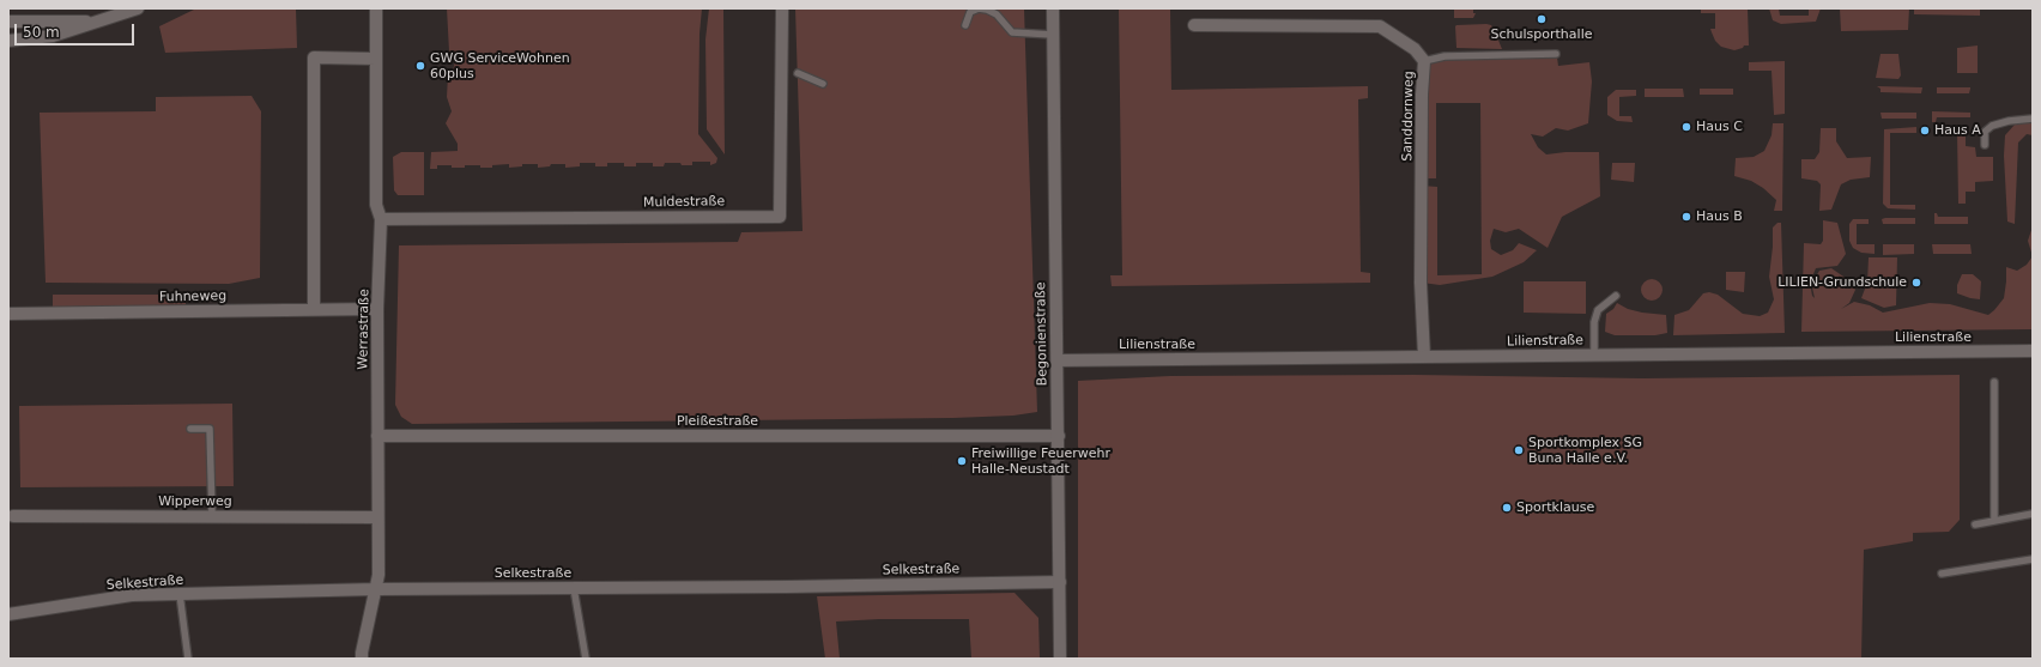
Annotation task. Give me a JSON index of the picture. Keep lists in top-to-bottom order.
{
  "streets": {
    "street": [
      "Sanddornweg",
      "Muldestraße",
      "Fuhneweg",
      "Werrastraße",
      "Begonienstraße",
      "Lilienstraße",
      "Pleißestraße",
      "Wipperweg",
      "Selkestraße"
    ]
  },
  "crossings": [
    ["Sanddornweg", "Lilienstraße"],
    ["Muldestraße", "Werrastraße"],
    ["Fuhneweg", "Werrastraße"],
    ["Werrastraße", "Pleißestraße"],
    ["Werrastraße", "Wipperweg"],
    ["Werrastraße", "Selkestraße"],
    ["Begonienstraße", "Lilienstraße"],
    ["Begonienstraße", "Pleißestraße"],
    ["Begonienstraße", "Selkestraße"]
  ],
  "places": [
    "Schulsporthalle",
    "GWG ServiceWohnen 60plus",
    "Haus C",
    "Haus A",
    "Haus B",
    "LILIEN-Grundschule",
    "Sportkomplex SG Buna Halle e.V.",
    "Freiwillige Feuerwehr Halle-Neustadt",
    "Sportklause"
  ],
  "scale_bar": "50 m"
}
